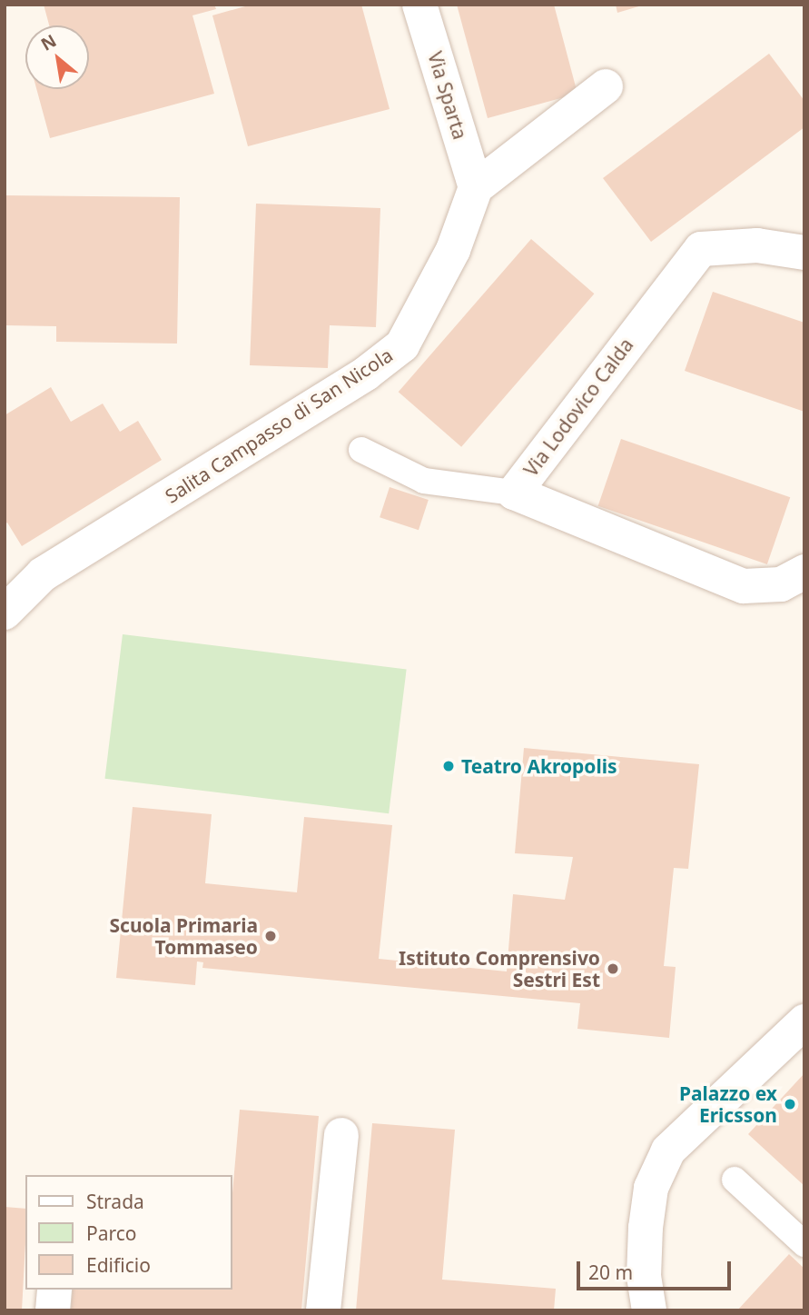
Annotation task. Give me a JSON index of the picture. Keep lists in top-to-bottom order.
{
  "streets": {
    "street": ["Via Sparta", "Via Lodovico Calda", "Salita Campasso di San Nicola"]
  },
  "crossings": [
    ["Via Sparta", "Salita Campasso di San Nicola"]
  ],
  "places": [
    "Teatro Akropolis",
    "Scuola Primaria Tommaseo",
    "Istituto Comprensivo Sestri Est",
    "Palazzo ex Ericsson"
  ],
  "legend": ["Strada", "Parco", "Edificio"],
  "scale_bar": "20 m",
  "north": "top left"
}
